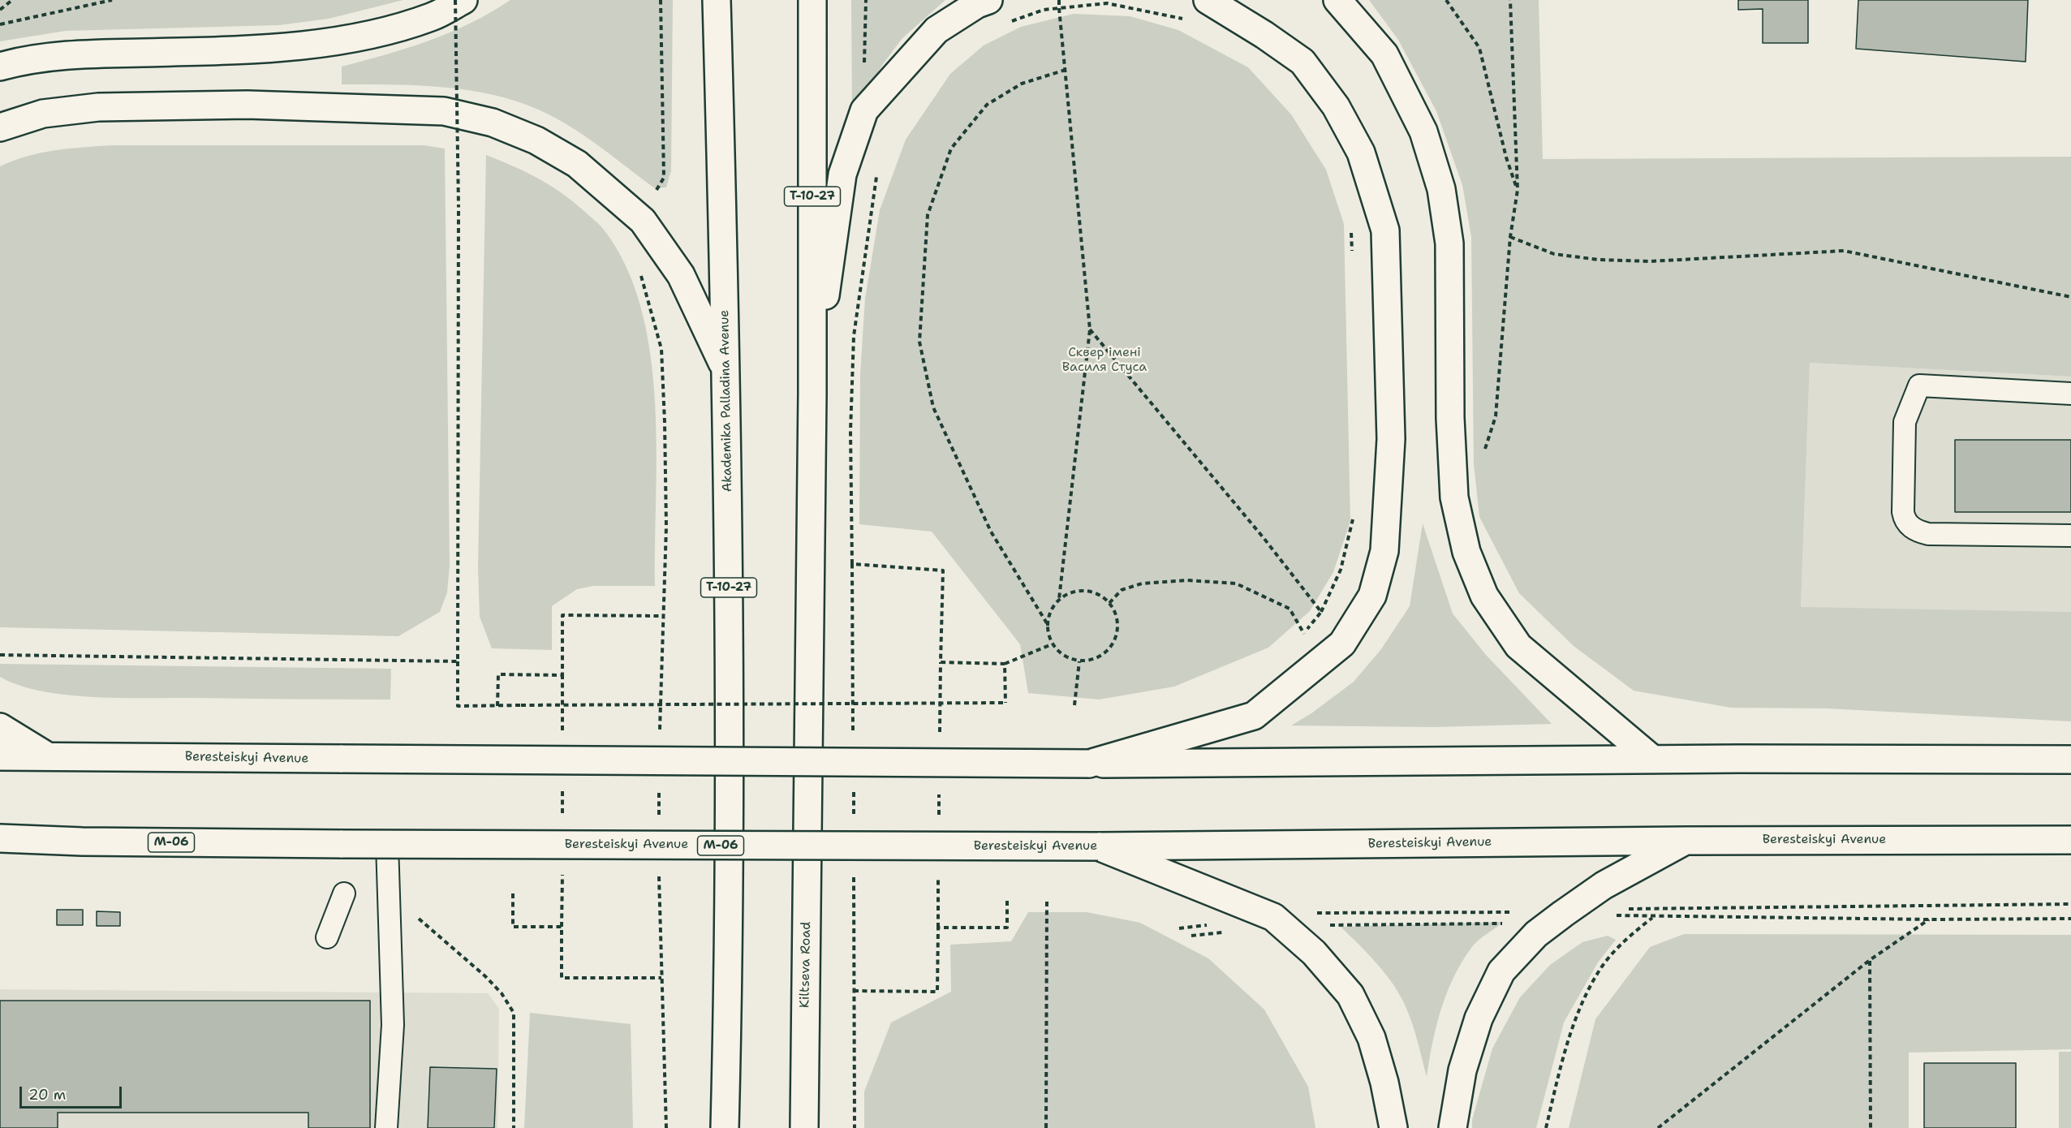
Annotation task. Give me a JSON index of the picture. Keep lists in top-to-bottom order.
{
  "streets": {
    "main road": [
      "Т-10-27",
      "Akademika Palladina Avenue",
      "Beresteiskyi Avenue",
      "М-06",
      "Kiltseva Road"
    ]
  },
  "crossings": [
    ["Т-10-27", "Akademika Palladina Avenue"],
    ["Т-10-27", "Kiltseva Road"]
  ],
  "parks": ["Сквер імені Василя Стуса"],
  "scale_bar": "20 m"
}
